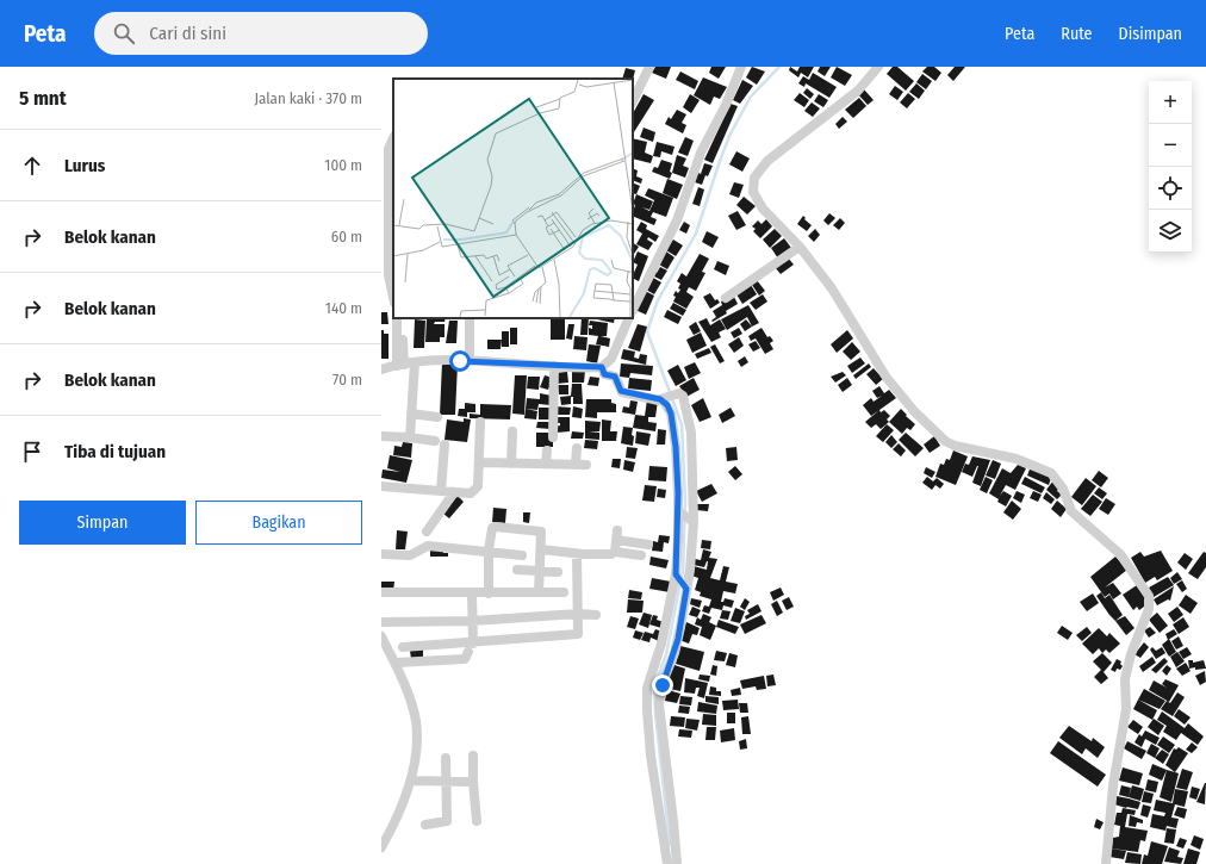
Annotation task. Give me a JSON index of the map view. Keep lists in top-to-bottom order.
{
  "page": {
    "header": "Peta",
    "search": "Cari di sini",
    "nav": ["Peta", "Rute", "Disimpan"],
    "heading": ["5 mnt", "Jalan kaki · 370 m"],
    "map_buttons": ["+", "−"],
    "list": [
      ["Lurus", "100 m"],
      ["Belok kanan", "60 m"],
      ["Belok kanan", "140 m"],
      ["Belok kanan", "70 m"],
      "Tiba di tujuan"
    ],
    "buttons": ["Simpan", "Bagikan"]
  }
}
